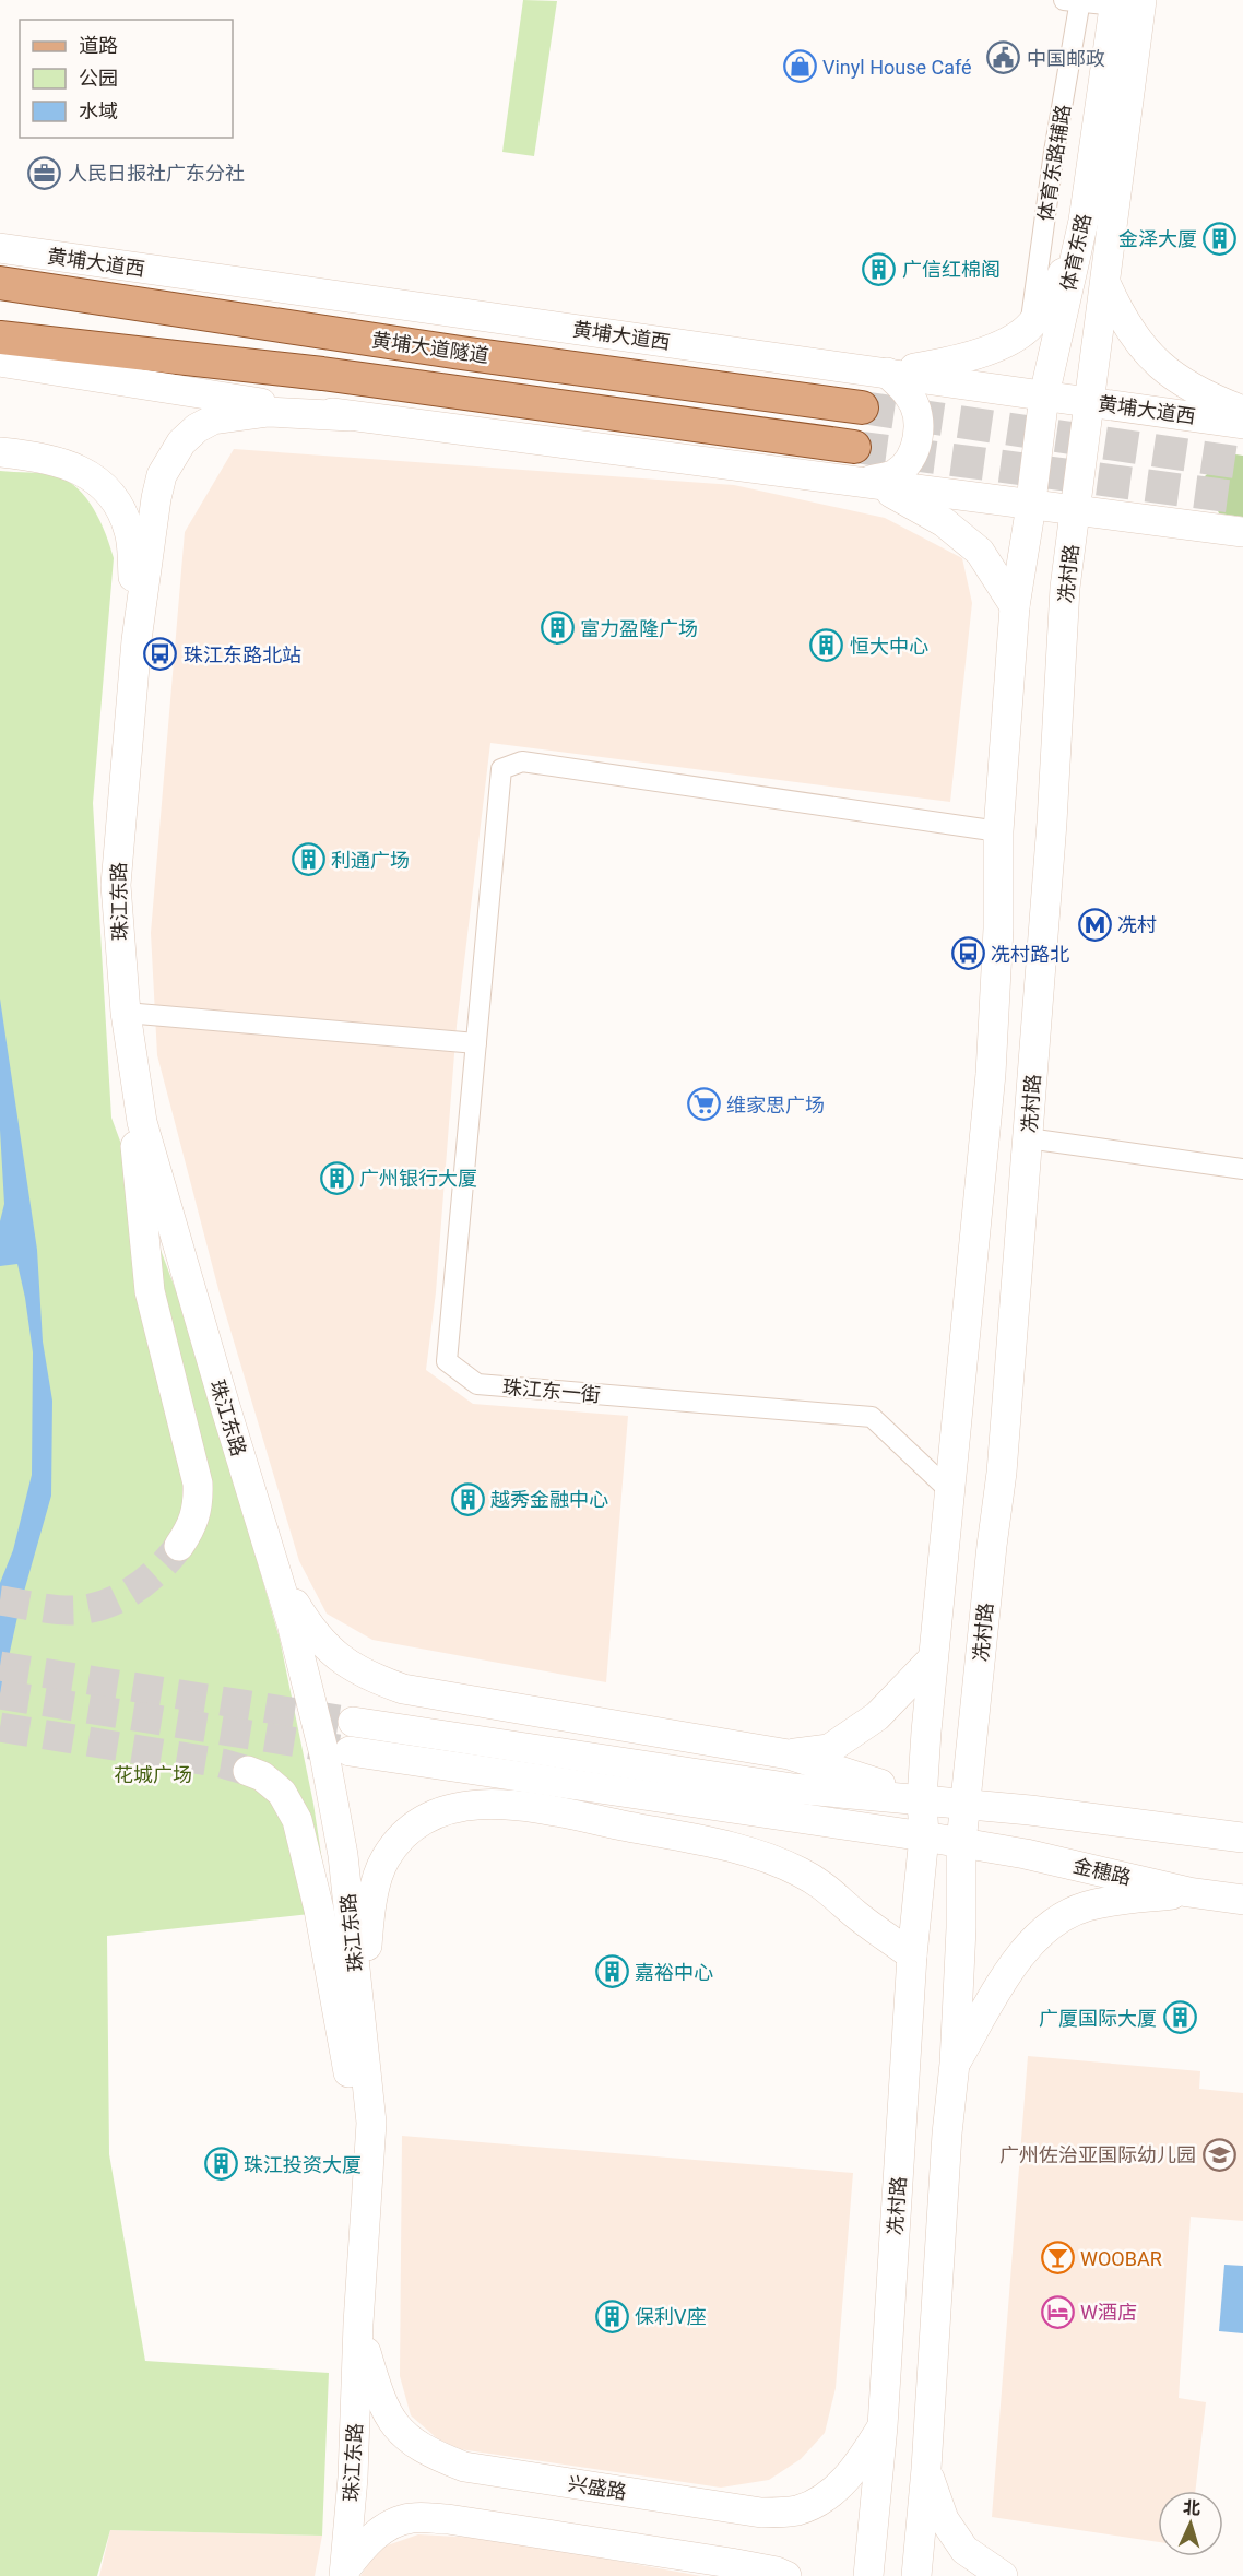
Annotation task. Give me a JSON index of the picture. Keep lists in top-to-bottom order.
{
  "streets": {
    "main road": [
      "体育东路",
      "黄埔大道西",
      "黄埔大道隧道",
      "冼村路",
      "珠江东路",
      "金穗路",
      "兴盛路"
    ],
    "street": ["体育东路辅路", "珠江东一街"]
  },
  "crossings": [
    ["体育东路", "黄埔大道西"],
    ["体育东路", "冼村路"],
    ["黄埔大道西", "冼村路"],
    ["冼村路", "金穗路"],
    ["冼村路", "兴盛路"],
    ["珠江东路", "兴盛路"]
  ],
  "parks": ["花城广场"],
  "places": {
    "public building": ["中国邮政"],
    "shop": ["Vinyl House Café"],
    "office": ["人民日报社广东分社"],
    "building": [
      "金泽大厦",
      "广信红棉阁",
      "富力盈隆广场",
      "恒大中心",
      "利通广场",
      "广州银行大厦",
      "越秀金融中心",
      "嘉裕中心",
      "广厦国际大厦",
      "珠江投资大厦",
      "保利V座"
    ],
    "bus stop": ["珠江东路北站", "冼村路北"],
    "metro station": ["冼村"],
    "supermarket": ["维家思广场"],
    "school or university": ["广州佐治亚国际幼儿园"],
    "bar": ["WOOBAR"],
    "hotel": ["W酒店"]
  },
  "legend": ["道路", "公园", "水域"],
  "north": "top"
}
